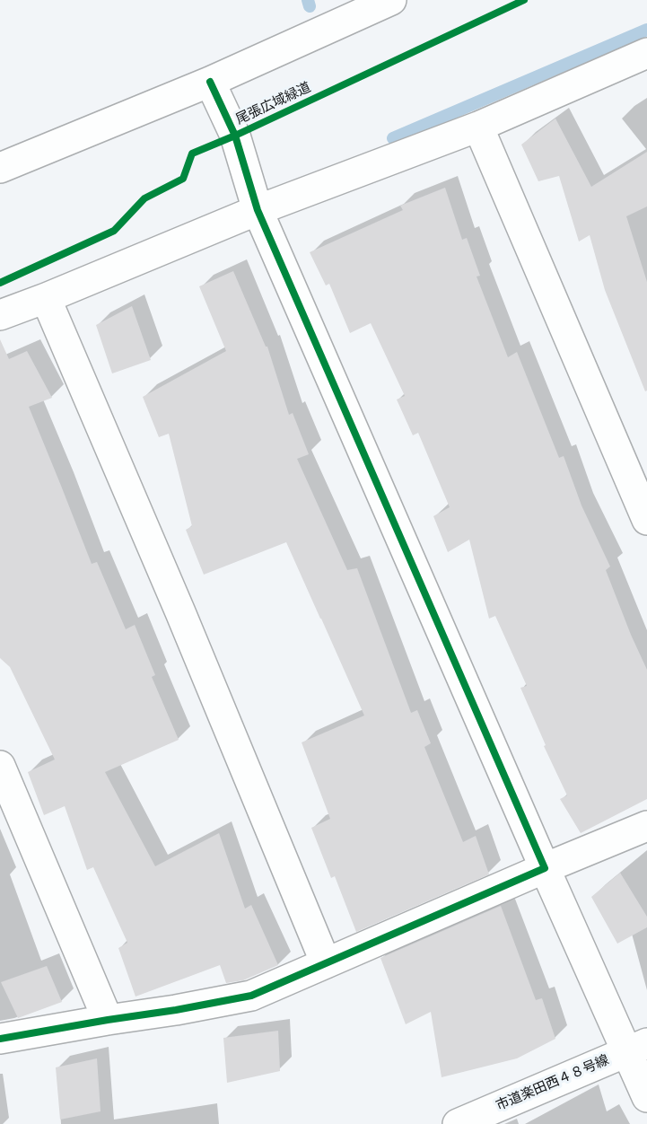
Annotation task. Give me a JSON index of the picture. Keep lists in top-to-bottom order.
{
  "streets": {
    "street": ["市道楽田西４８号線"],
    "cycle path": ["尾張広域緑道"]
  }
}
